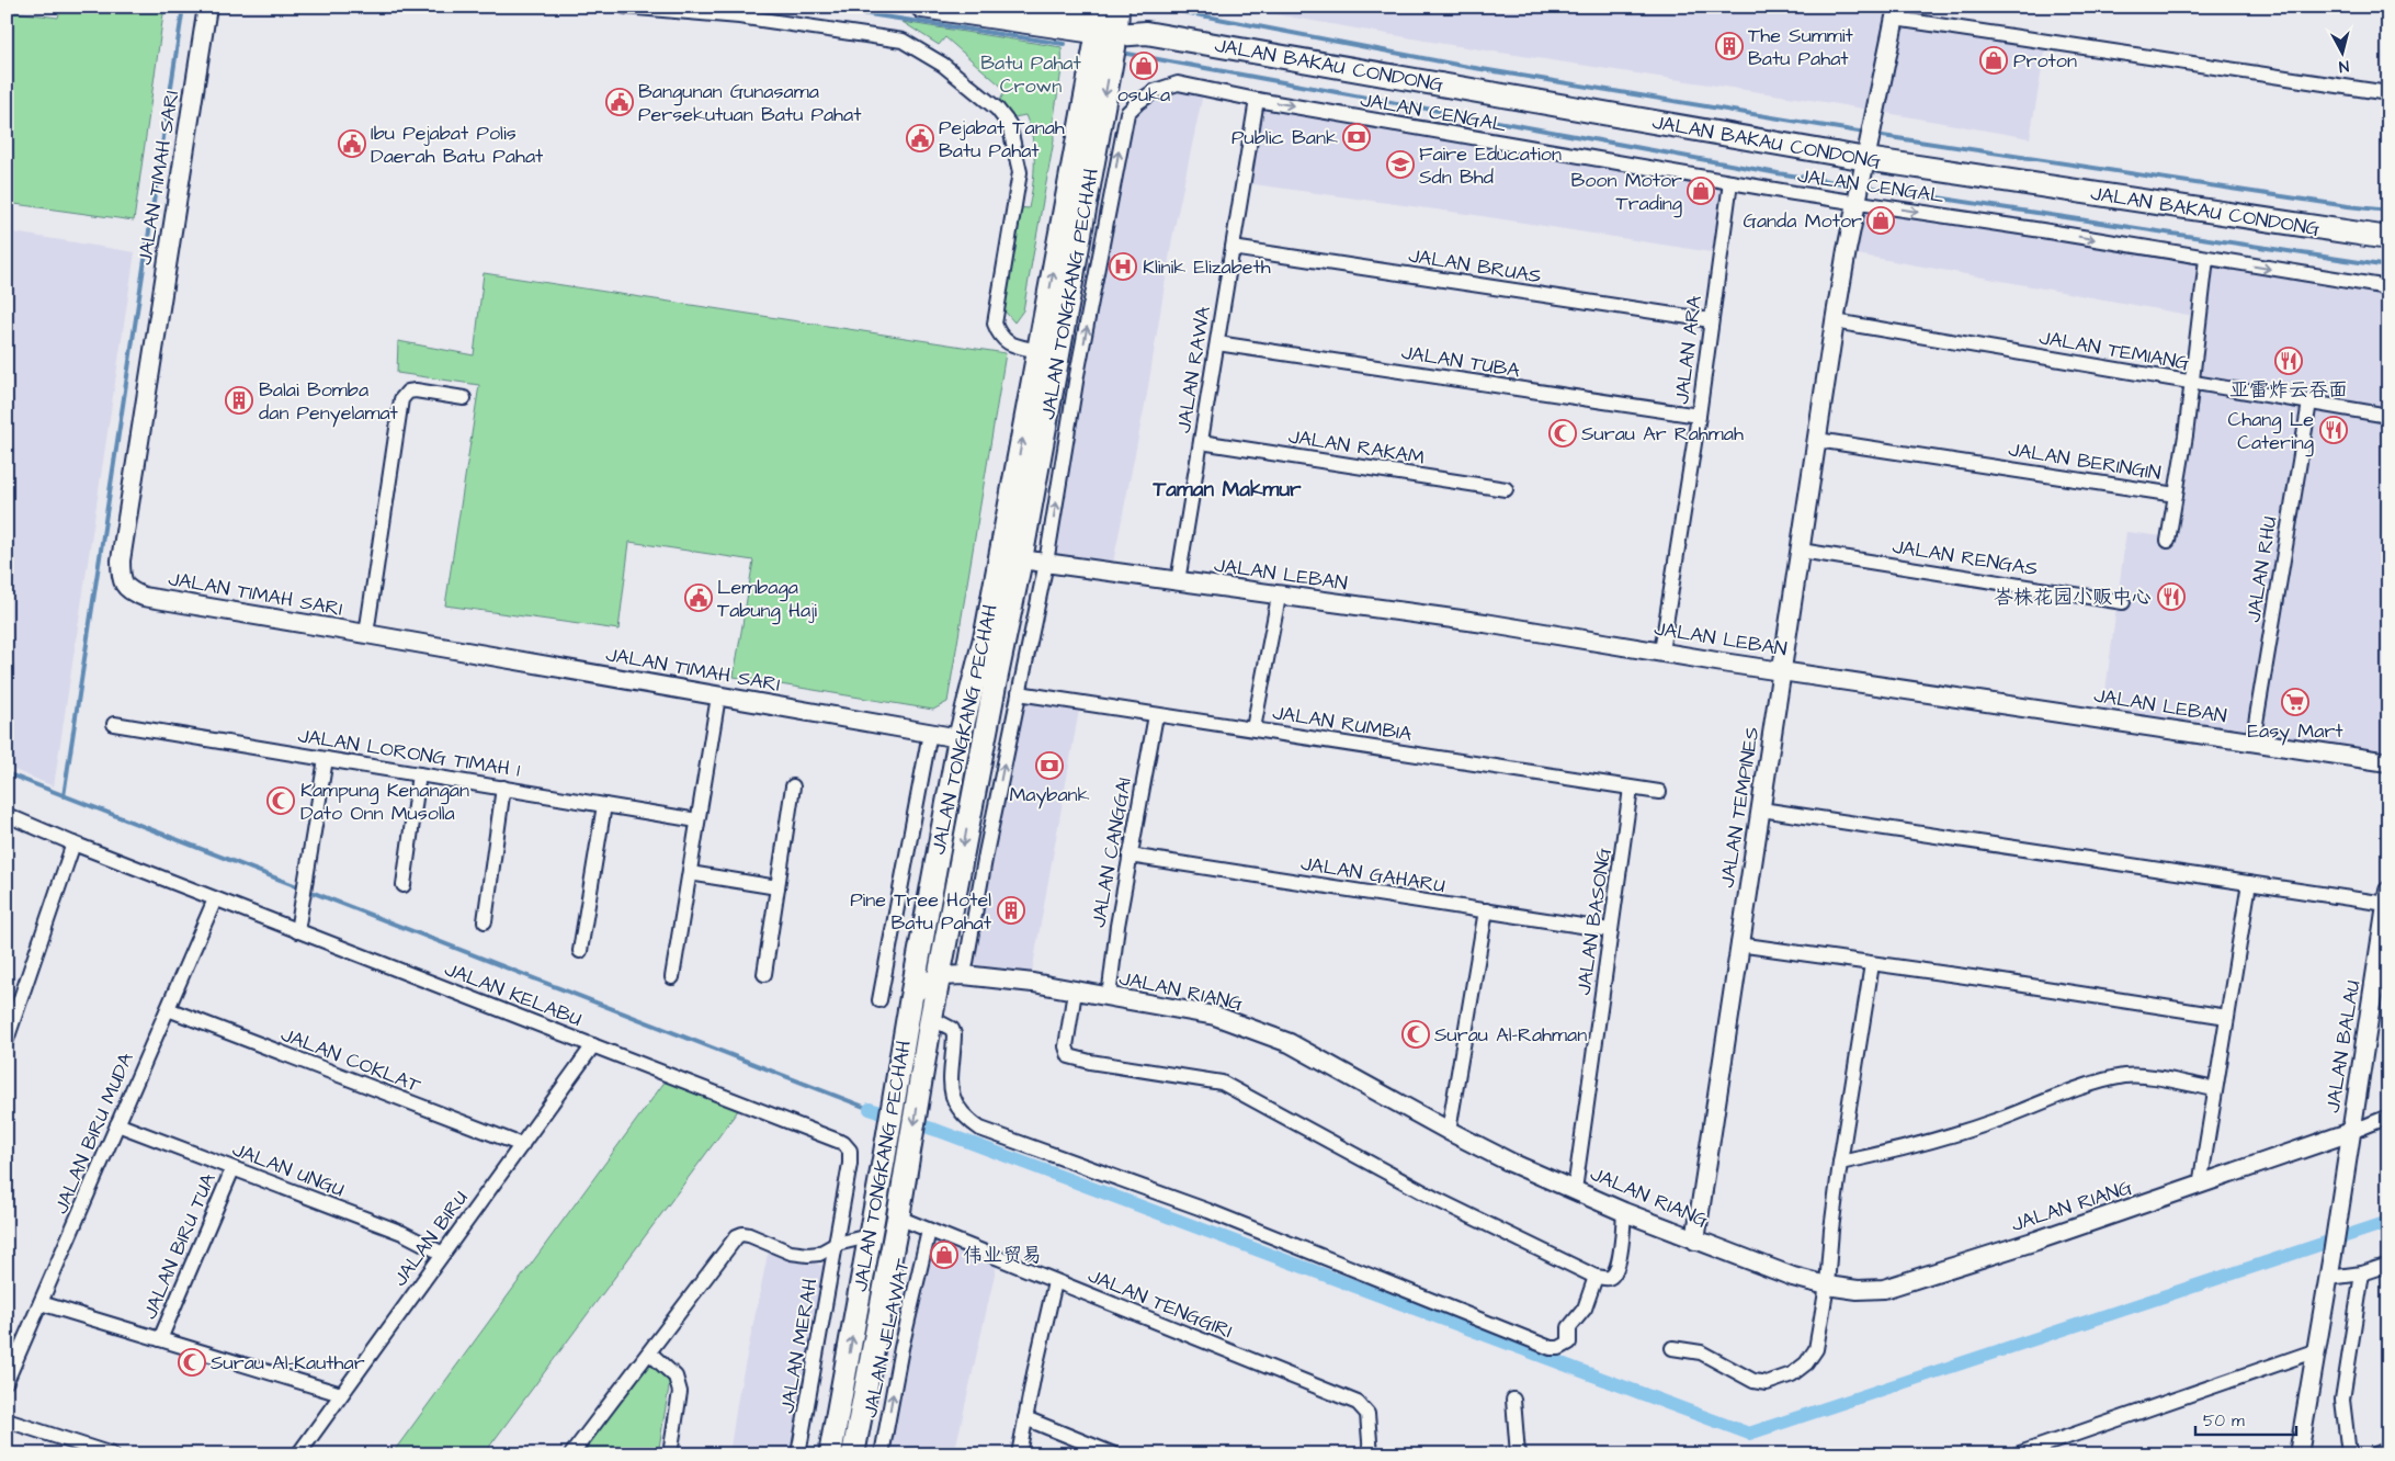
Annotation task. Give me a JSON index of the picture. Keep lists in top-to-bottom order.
{
  "streets": {
    "main road": ["JALAN BAKAU CONDONG", "JALAN TONGKANG PECHAH"],
    "street": [
      "JALAN CENGAL",
      "JALAN TIMAH SARI",
      "JALAN BRUAS",
      "JALAN ARA",
      "JALAN TEMIANG",
      "JALAN TUBA",
      "JALAN RAWA",
      "JALAN RAKAM",
      "JALAN BERINGIN",
      "JALAN RENGAS",
      "JALAN RHU",
      "JALAN LEBAN",
      "JALAN RUMBIA",
      "JALAN LORONG TIMAH 1",
      "JALAN TEMPINES",
      "JALAN CANGGAI",
      "JALAN GAHARU",
      "JALAN BASONG",
      "JALAN RIANG",
      "JALAN KELABU",
      "JALAN BALAU",
      "JALAN COKLAT",
      "JALAN BIRU MUDA",
      "JALAN UNGU",
      "JALAN BIRU",
      "JALAN BIRU TUA",
      "JALAN TENGGIRI",
      "JALAN JELAWAT",
      "JALAN MERAH"
    ]
  },
  "crossings": [
    ["JALAN BAKAU CONDONG", "JALAN TONGKANG PECHAH"],
    ["JALAN BAKAU CONDONG", "JALAN TEMPINES"],
    ["JALAN CENGAL", "JALAN ARA"],
    ["JALAN CENGAL", "JALAN RAWA"],
    ["JALAN CENGAL", "JALAN BERINGIN"],
    ["JALAN CENGAL", "JALAN LEBAN"],
    ["JALAN CENGAL", "JALAN RUMBIA"],
    ["JALAN CENGAL", "JALAN TEMPINES"],
    ["JALAN CENGAL", "JALAN RIANG"],
    ["JALAN TIMAH SARI", "JALAN TONGKANG PECHAH"],
    ["JALAN BRUAS", "JALAN ARA"],
    ["JALAN BRUAS", "JALAN RAWA"],
    ["JALAN TONGKANG PECHAH", "JALAN LEBAN"],
    ["JALAN TONGKANG PECHAH", "JALAN RIANG"],
    ["JALAN TONGKANG PECHAH", "JALAN TENGGIRI"],
    ["JALAN ARA", "JALAN TUBA"],
    ["JALAN ARA", "JALAN LEBAN"],
    ["JALAN TEMIANG", "JALAN BERINGIN"],
    ["JALAN TEMIANG", "JALAN RHU"],
    ["JALAN TEMIANG", "JALAN TEMPINES"],
    ["JALAN TUBA", "JALAN RAWA"],
    ["JALAN RAWA", "JALAN RAKAM"],
    ["JALAN RAWA", "JALAN LEBAN"],
    ["JALAN BERINGIN", "JALAN TEMPINES"],
    ["JALAN RENGAS", "JALAN TEMPINES"],
    ["JALAN RHU", "JALAN LEBAN"],
    ["JALAN LEBAN", "JALAN TEMPINES"],
    ["JALAN RUMBIA", "JALAN CANGGAI"],
    ["JALAN RUMBIA", "JALAN BASONG"],
    ["JALAN TEMPINES", "JALAN RIANG"],
    ["JALAN CANGGAI", "JALAN GAHARU"],
    ["JALAN CANGGAI", "JALAN RIANG"],
    ["JALAN GAHARU", "JALAN BASONG"],
    ["JALAN BASONG", "JALAN RIANG"],
    ["JALAN RIANG", "JALAN BALAU"],
    ["JALAN KELABU", "JALAN BIRU MUDA"],
    ["JALAN KELABU", "JALAN BIRU"],
    ["JALAN KELABU", "JALAN MERAH"],
    ["JALAN COKLAT", "JALAN BIRU MUDA"],
    ["JALAN COKLAT", "JALAN BIRU"],
    ["JALAN BIRU MUDA", "JALAN UNGU"],
    ["JALAN UNGU", "JALAN BIRU"],
    ["JALAN UNGU", "JALAN BIRU TUA"],
    ["JALAN TENGGIRI", "JALAN JELAWAT"]
  ],
  "one_way": ["JALAN JELAWAT"],
  "districts": ["Taman Makmur"],
  "parks": ["Batu Pahat Crown"],
  "places": {
    "building": ["The Summit Batu Pahat", "Balai Bomba dan Penyelamat", "Pine Tree Hotel Batu Pahat"],
    "shop": [
      "Proton",
      "osuka",
      "Boon Motor Trading",
      "Ganda Motor",
      "伟业贸易"
    ],
    "public building": [
      "Bangunan Gunasama Persekutuan Batu Pahat",
      "Pejabat Tanah Batu Pahat",
      "Ibu Pejabat Polis Daerah Batu Pahat",
      "Lembaga Tabung Haji"
    ],
    "bank": ["Public Bank", "Maybank"],
    "school or university": ["Faire Education Sdn Bhd"],
    "hospital": ["Klinik Elizabeth"],
    "restaurant": ["亚雷炸云吞面", "Chang Le Catering", "峇株花园小贩中心"],
    "mosque": [
      "Surau Ar Rahmah",
      "Kampung Kenangan Dato Onn Musolla",
      "Surau Al-Rahman",
      "Surau Al-Kauthar"
    ],
    "supermarket": ["Easy Mart"]
  },
  "scale_bar": "50 m",
  "north": "bottom"
}
